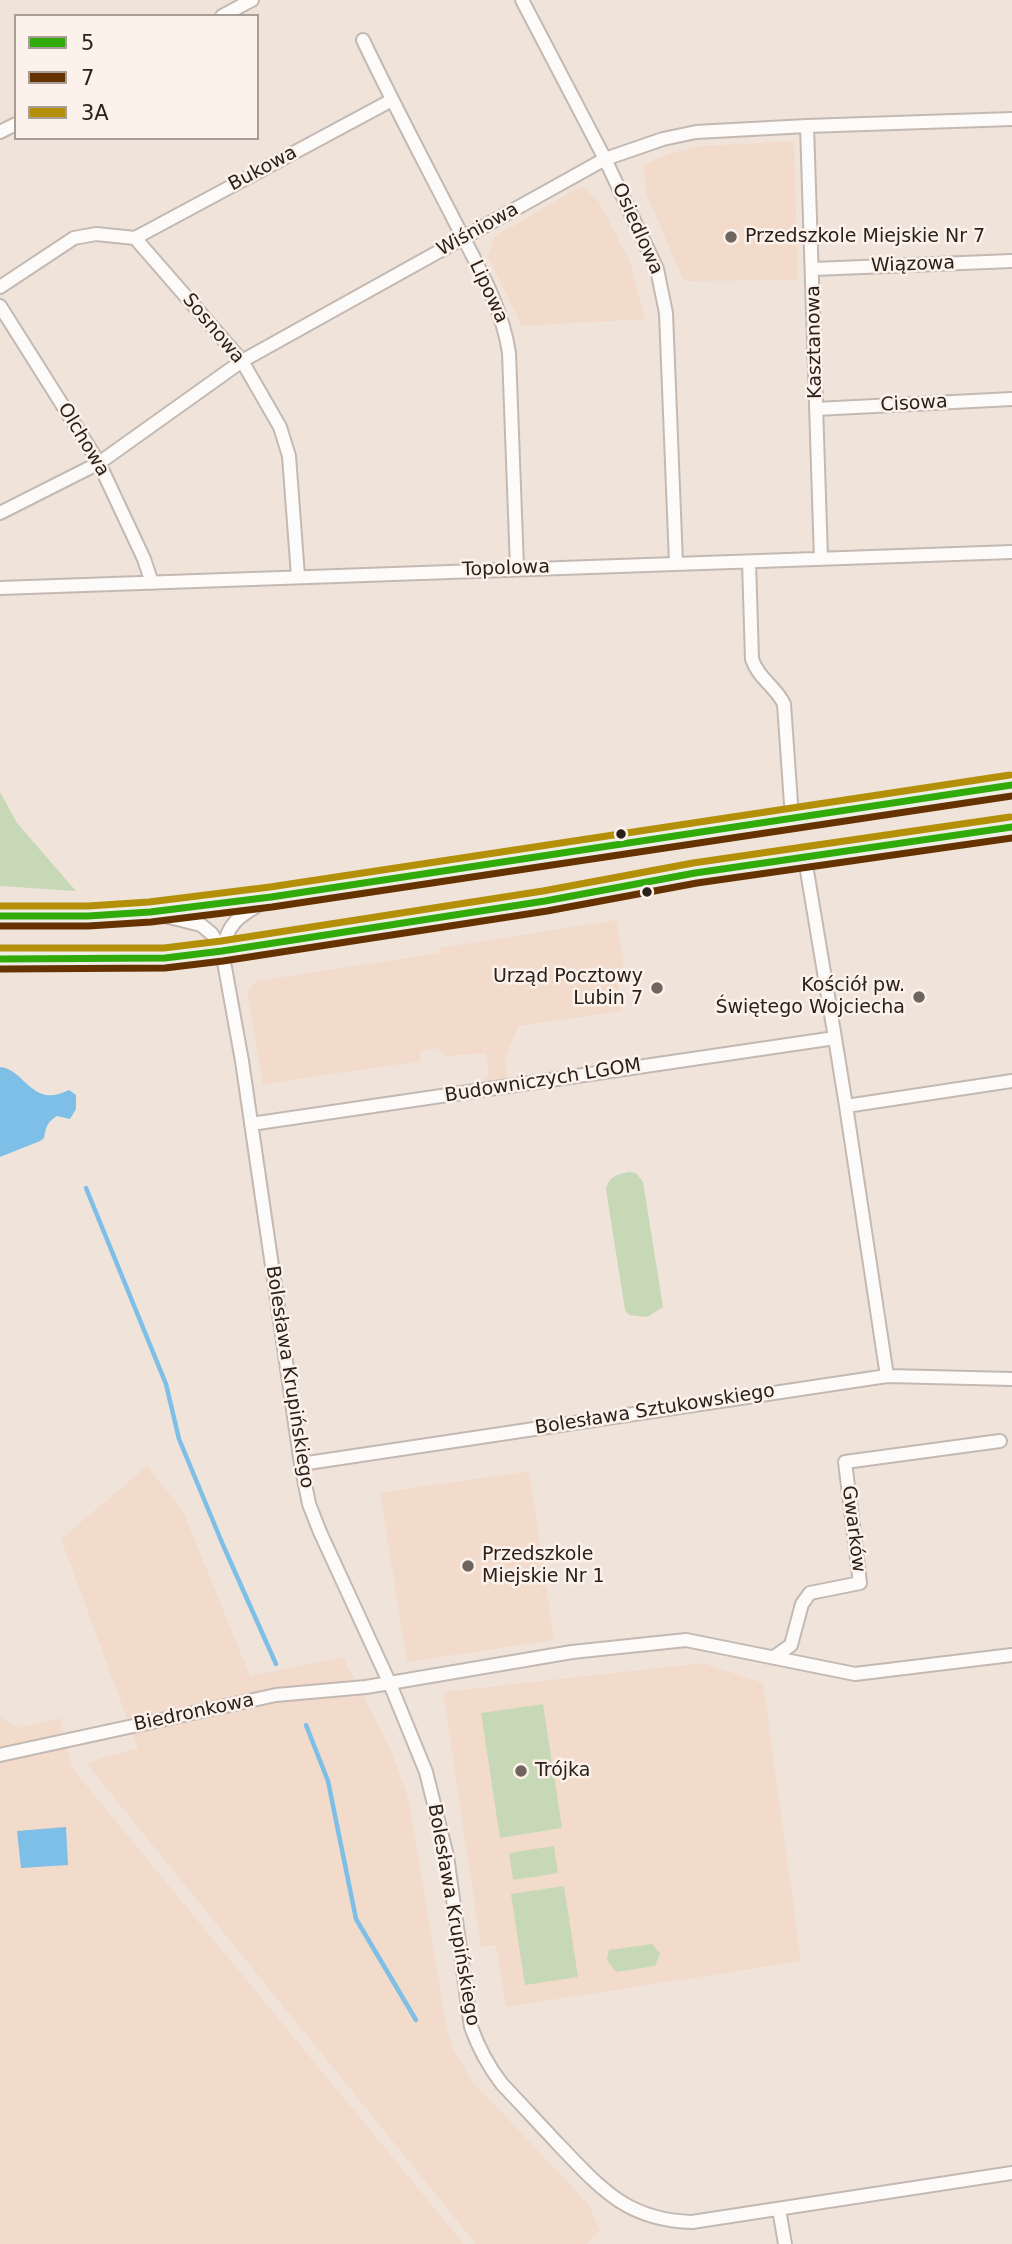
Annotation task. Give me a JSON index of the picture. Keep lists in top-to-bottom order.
{
  "streets": {
    "street": [
      "Bukowa",
      "Osiedlowa",
      "Wiśniowa",
      "Wiązowa",
      "Lipowa",
      "Sosnowa",
      "Kasztanowa",
      "Cisowa",
      "Olchowa",
      "Topolowa",
      "Budowniczych LGOM",
      "Bolesława Krupińskiego",
      "Bolesława Sztukowskiego",
      "Gwarków",
      "Biedronkowa"
    ]
  },
  "crossings": [
    ["Bukowa", "Lipowa"],
    ["Bukowa", "Sosnowa"],
    ["Osiedlowa", "Wiśniowa"],
    ["Osiedlowa", "Topolowa"],
    ["Wiśniowa", "Lipowa"],
    ["Wiśniowa", "Sosnowa"],
    ["Wiśniowa", "Kasztanowa"],
    ["Wiśniowa", "Olchowa"],
    ["Wiązowa", "Kasztanowa"],
    ["Lipowa", "Topolowa"],
    ["Sosnowa", "Topolowa"],
    ["Kasztanowa", "Cisowa"],
    ["Kasztanowa", "Topolowa"],
    ["Olchowa", "Topolowa"],
    ["Budowniczych LGOM", "Bolesława Krupińskiego"],
    ["Bolesława Krupińskiego", "Bolesława Sztukowskiego"],
    ["Bolesława Krupińskiego", "Biedronkowa"]
  ],
  "places": [
    "Przedszkole Miejskie Nr 7",
    "Urząd Pocztowy Lubin 7",
    "Kościół pw. Świętego Wojciecha",
    "Przedszkole Miejskie Nr 1",
    "Trójka"
  ],
  "lines": ["transit line 5", "transit line 7", "transit line 3A"],
  "legend": ["5", "7", "3A"]
}
